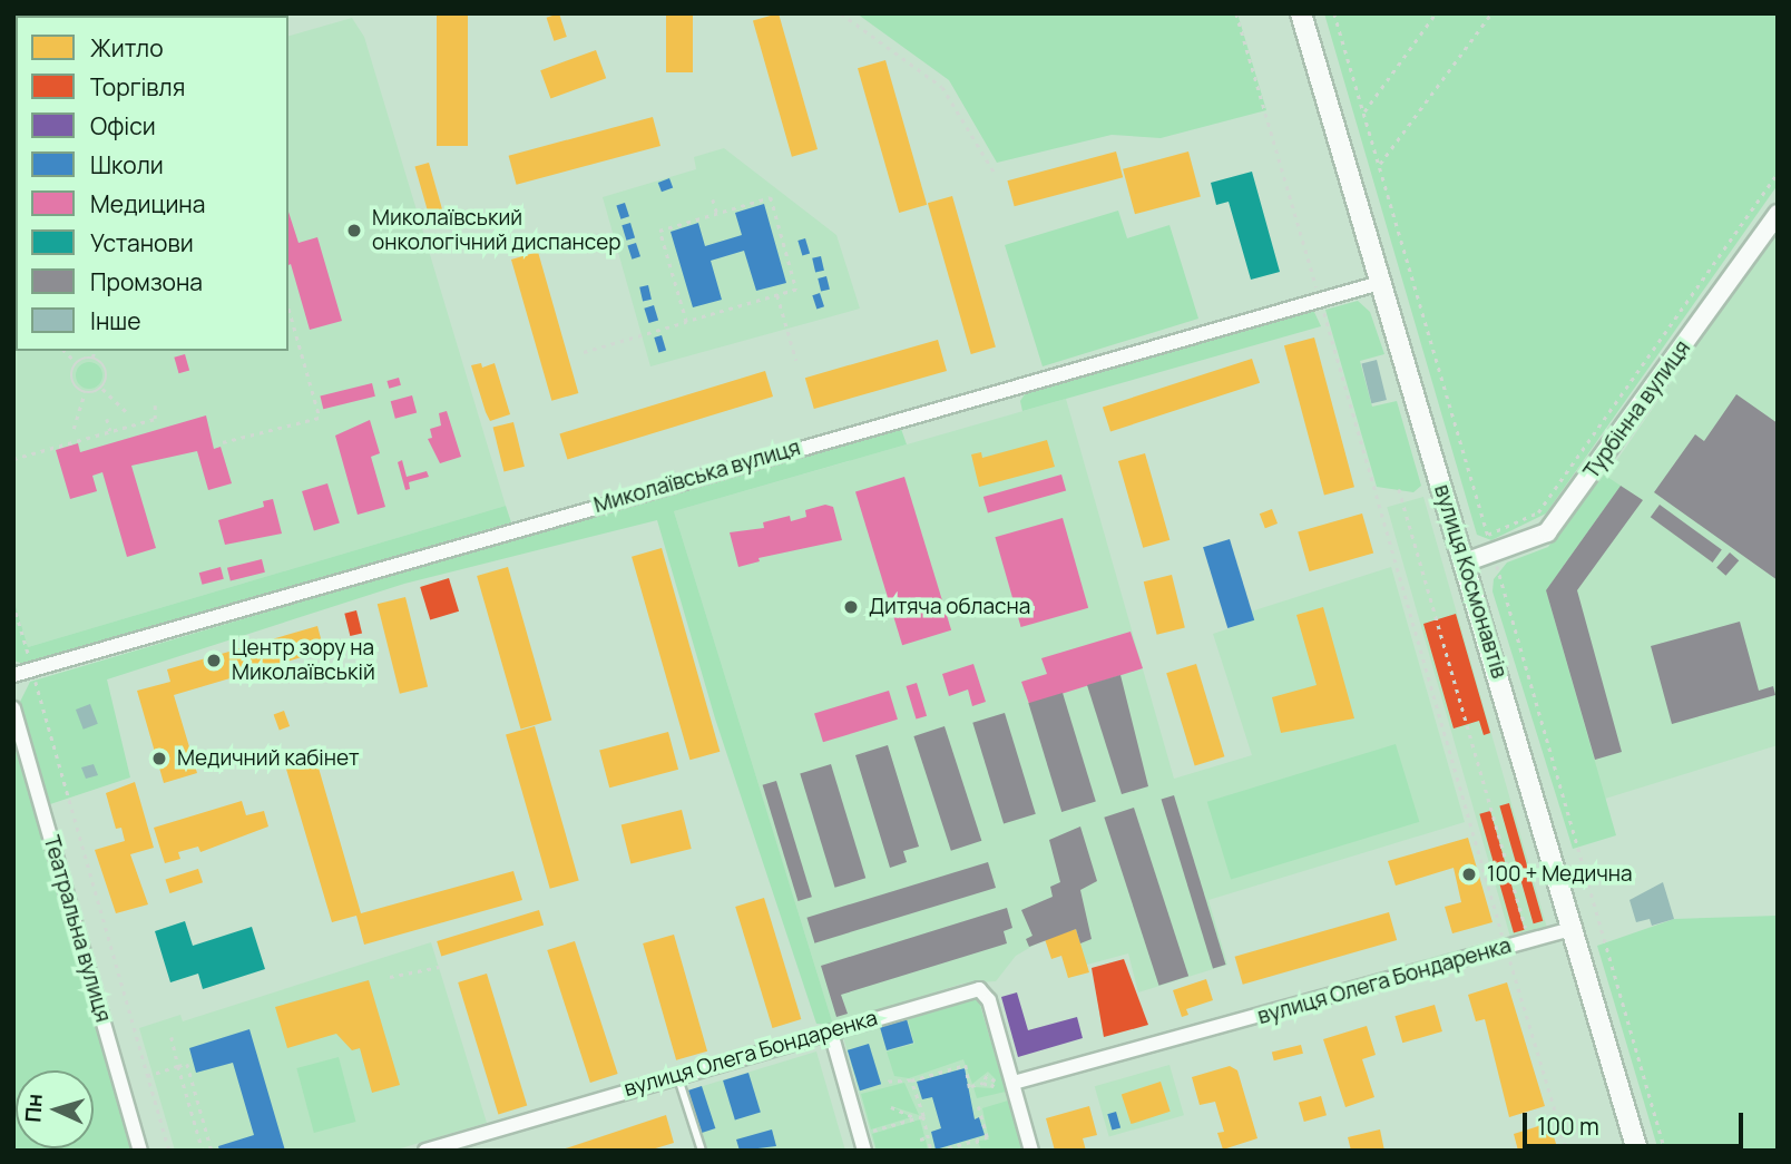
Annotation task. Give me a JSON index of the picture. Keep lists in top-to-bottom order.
{
  "streets": {
    "main road": ["вулиця Космонавтів"],
    "street": [
      "Турбінна вулиця",
      "Миколаївська вулиця",
      "Театральна вулиця",
      "вулиця Олега Бондаренка"
    ]
  },
  "crossings": [
    ["Турбінна вулиця", "вулиця Космонавтів"],
    ["Миколаївська вулиця", "вулиця Космонавтів"],
    ["вулиця Космонавтів", "вулиця Олега Бондаренка"]
  ],
  "places": [
    "Миколаївський онкологічний диспансер",
    "Дитяча обласна",
    "Центр зору на Миколаївській",
    "Медичний кабінет",
    "100 + Медична"
  ],
  "legend": [
    "Житло",
    "Торгівля",
    "Офіси",
    "Школи",
    "Медицина",
    "Установи",
    "Промзона",
    "Інше"
  ],
  "scale_bar": "100 m",
  "north": "left"
}
